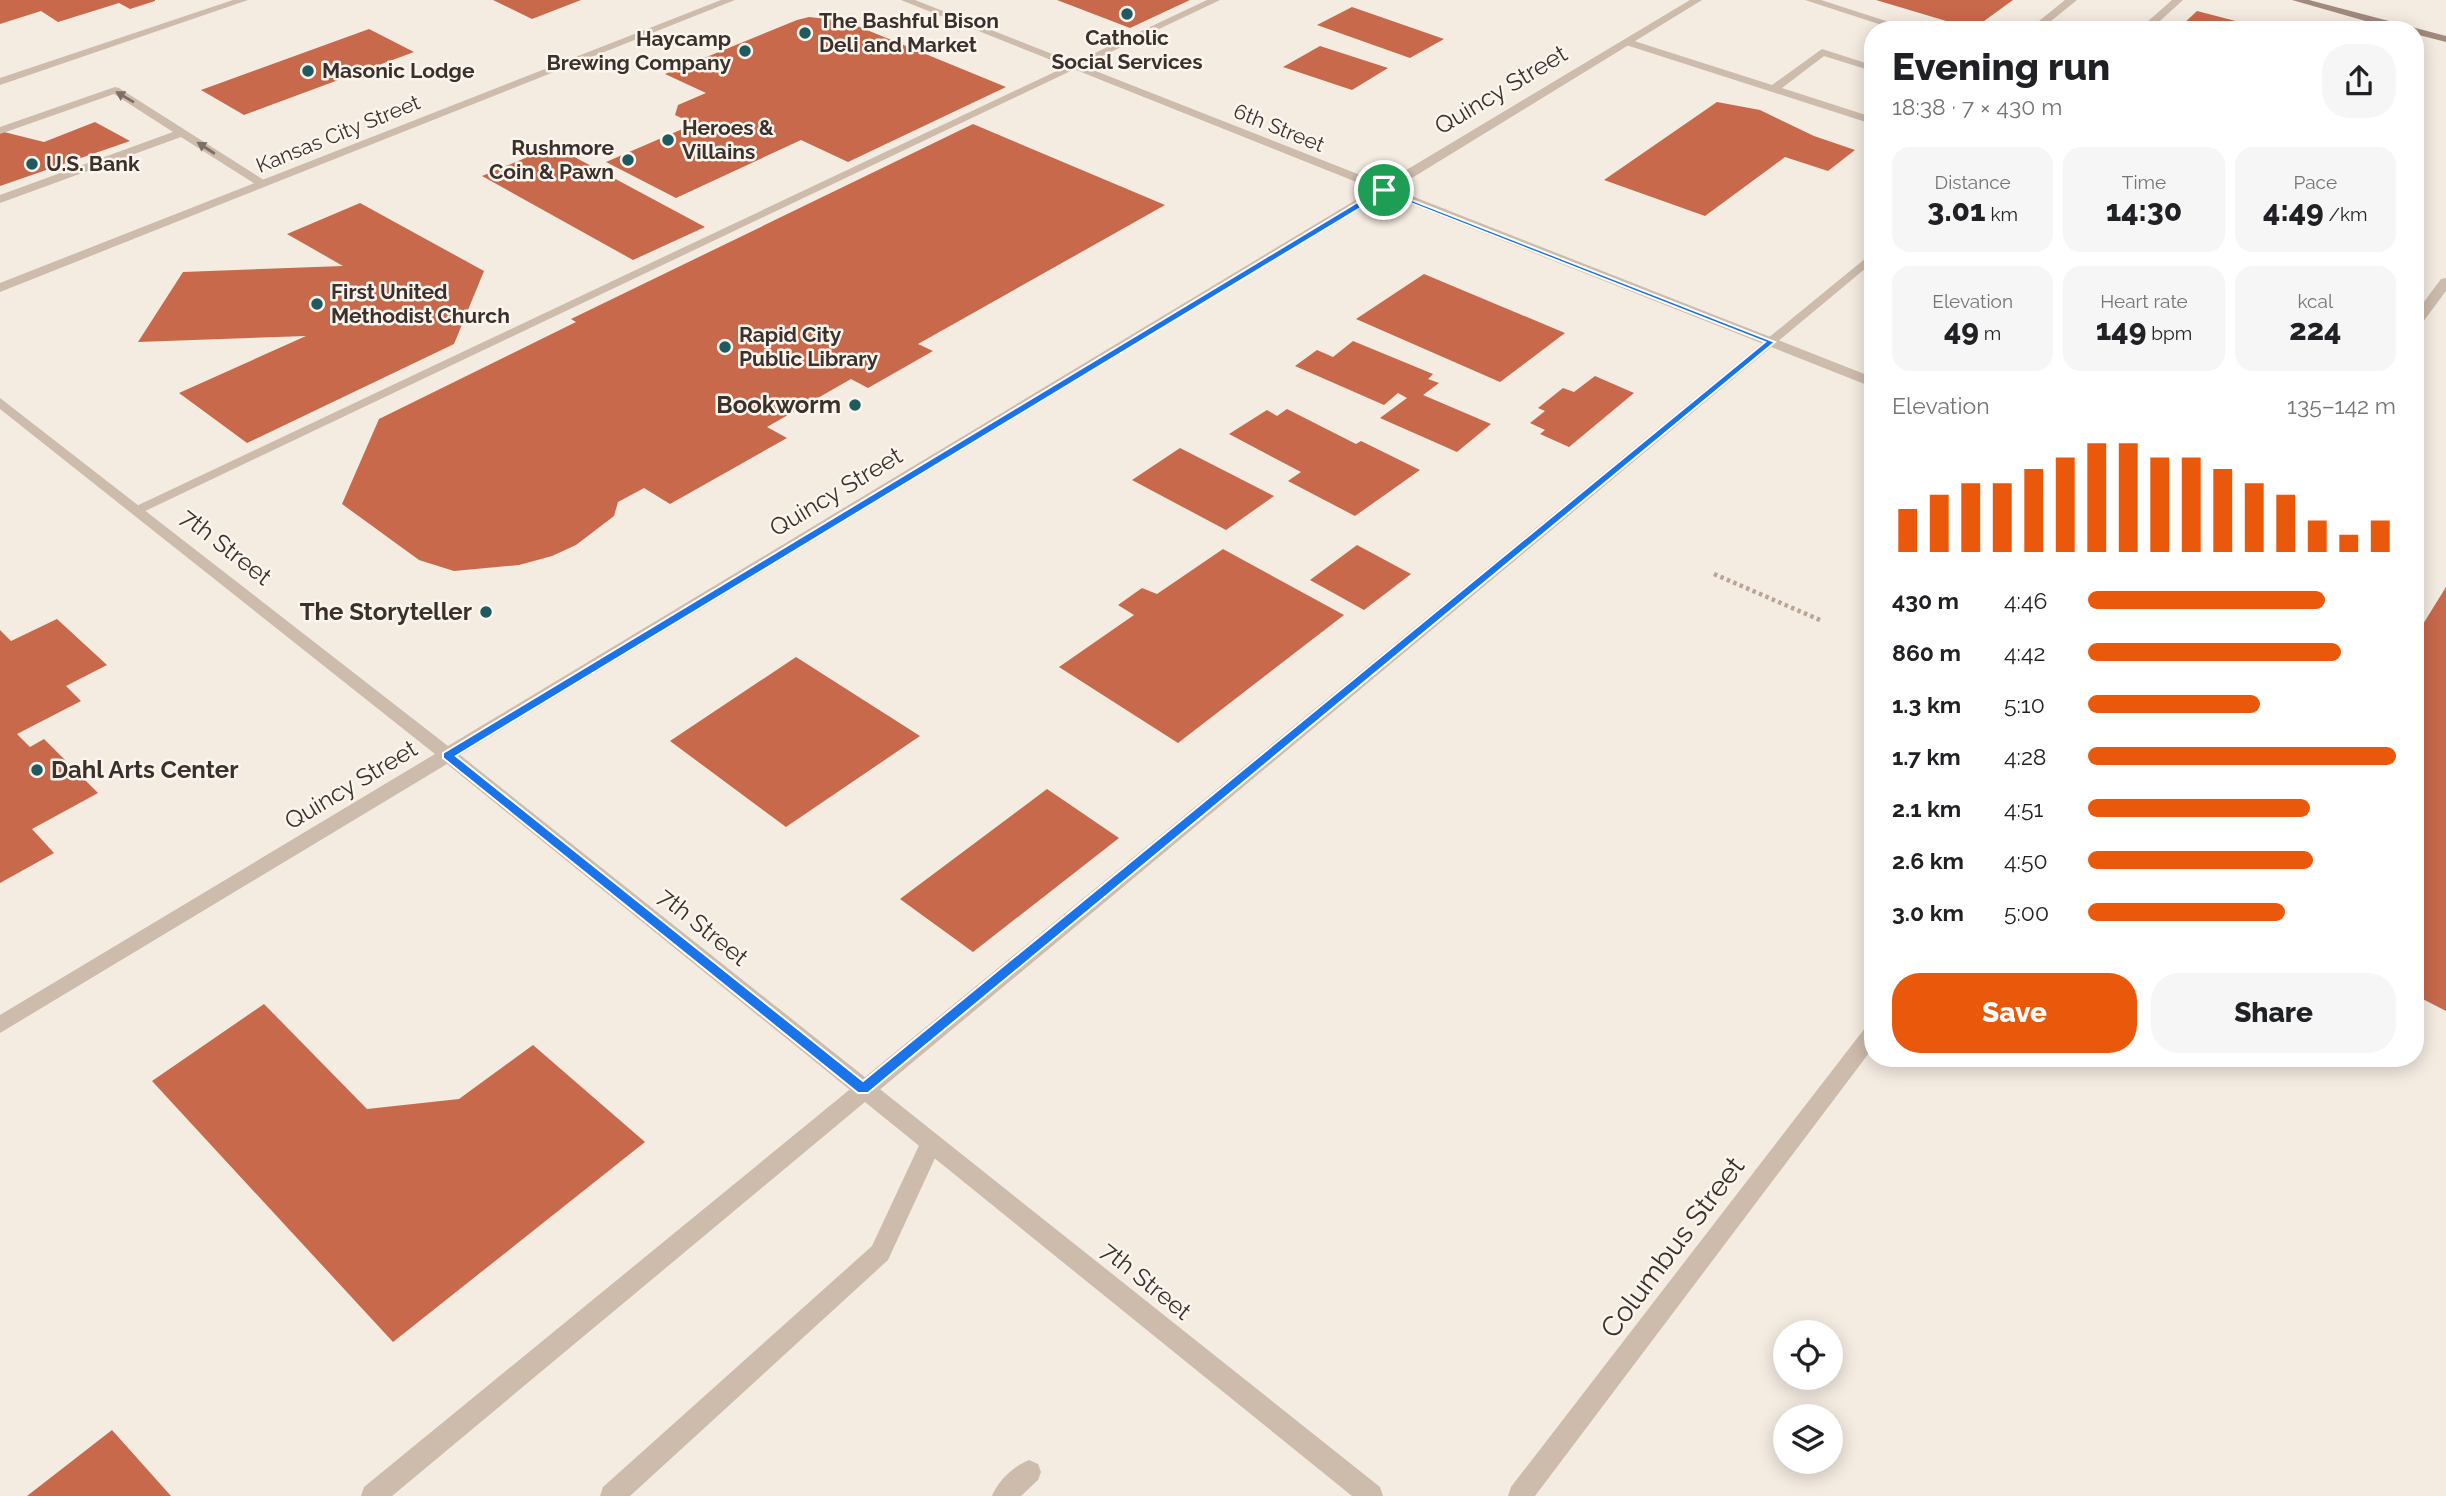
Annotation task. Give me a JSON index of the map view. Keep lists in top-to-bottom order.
{
  "streets": {
    "street": [
      "Quincy Street",
      "6th Street",
      "Kansas City Street",
      "7th Street",
      "Columbus Street"
    ]
  },
  "crossings": [
    ["Quincy Street", "6th Street"],
    ["Quincy Street", "7th Street"]
  ],
  "places": [
    "Catholic Social Services",
    "The Bashful Bison Deli and Market",
    "Haycamp Brewing Company",
    "Masonic Lodge",
    "Heroes & Villains",
    "Rushmore Coin & Pawn",
    "U.S. Bank",
    "First United Methodist Church",
    "Rapid City Public Library",
    "Bookworm",
    "The Storyteller",
    "Dahl Arts Center"
  ],
  "page": {
    "heading": ["Evening run", "18:38 · 7 × 430 m"],
    "stats": [
      ["Distance", "3.01 km"],
      ["Time", "14:30"],
      ["Pace", "4:49 /km"],
      ["Elevation", "49 m"],
      ["Heart rate", "149 bpm"],
      ["kcal", "224"]
    ],
    "chart": ["Elevation", "135–142 m"],
    "list": [
      {
        "name": "430 m",
        "note": "4:46"
      },
      {
        "name": "860 m",
        "note": "4:42"
      },
      {
        "name": "1.3 km",
        "note": "5:10"
      },
      {
        "name": "1.7 km",
        "note": "4:28"
      },
      {
        "name": "2.1 km",
        "note": "4:51"
      },
      {
        "name": "2.6 km",
        "note": "4:50"
      },
      {
        "name": "3.0 km",
        "note": "5:00"
      }
    ],
    "buttons": ["Save", "Share"]
  }
}
